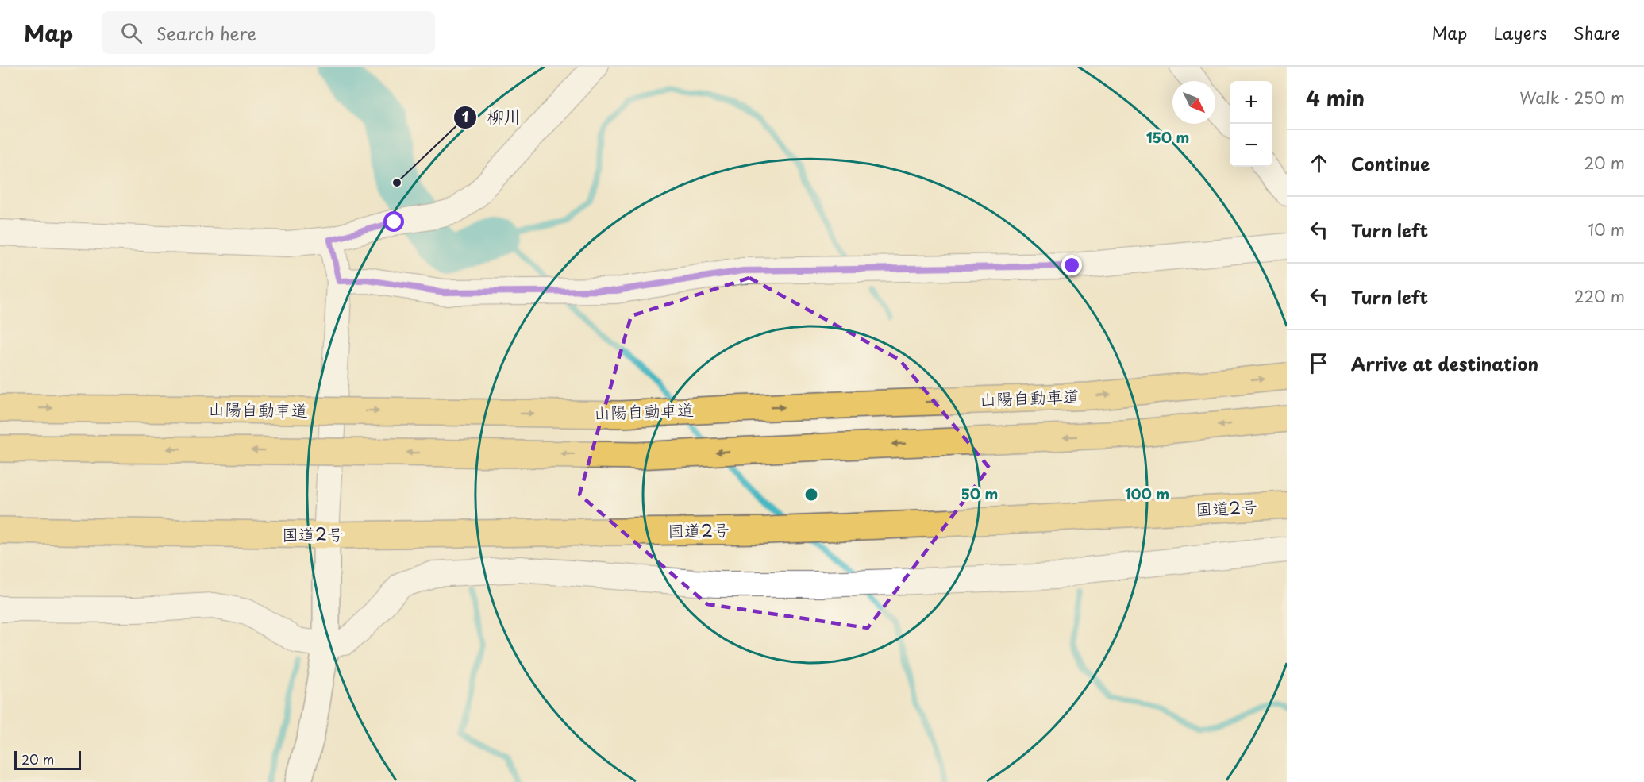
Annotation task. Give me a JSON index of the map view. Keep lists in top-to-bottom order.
{
  "streets": {
    "highway": ["山陽自動車道", "国道2号"]
  },
  "places": ["柳川"],
  "scale_bar": "20 m",
  "north": "bottom right",
  "page": {
    "header": "Map",
    "search": "Search here",
    "nav": ["Map", "Layers", "Share"],
    "heading": ["4 min", "Walk · 250 m"],
    "map_buttons": ["+", "−"],
    "list": [
      ["Continue", "20 m"],
      ["Turn left", "10 m"],
      ["Turn left", "220 m"],
      "Arrive at destination"
    ],
    "scale": "20 m"
  },
  "rings": ["150 m", "50 m", "100 m"]
}
